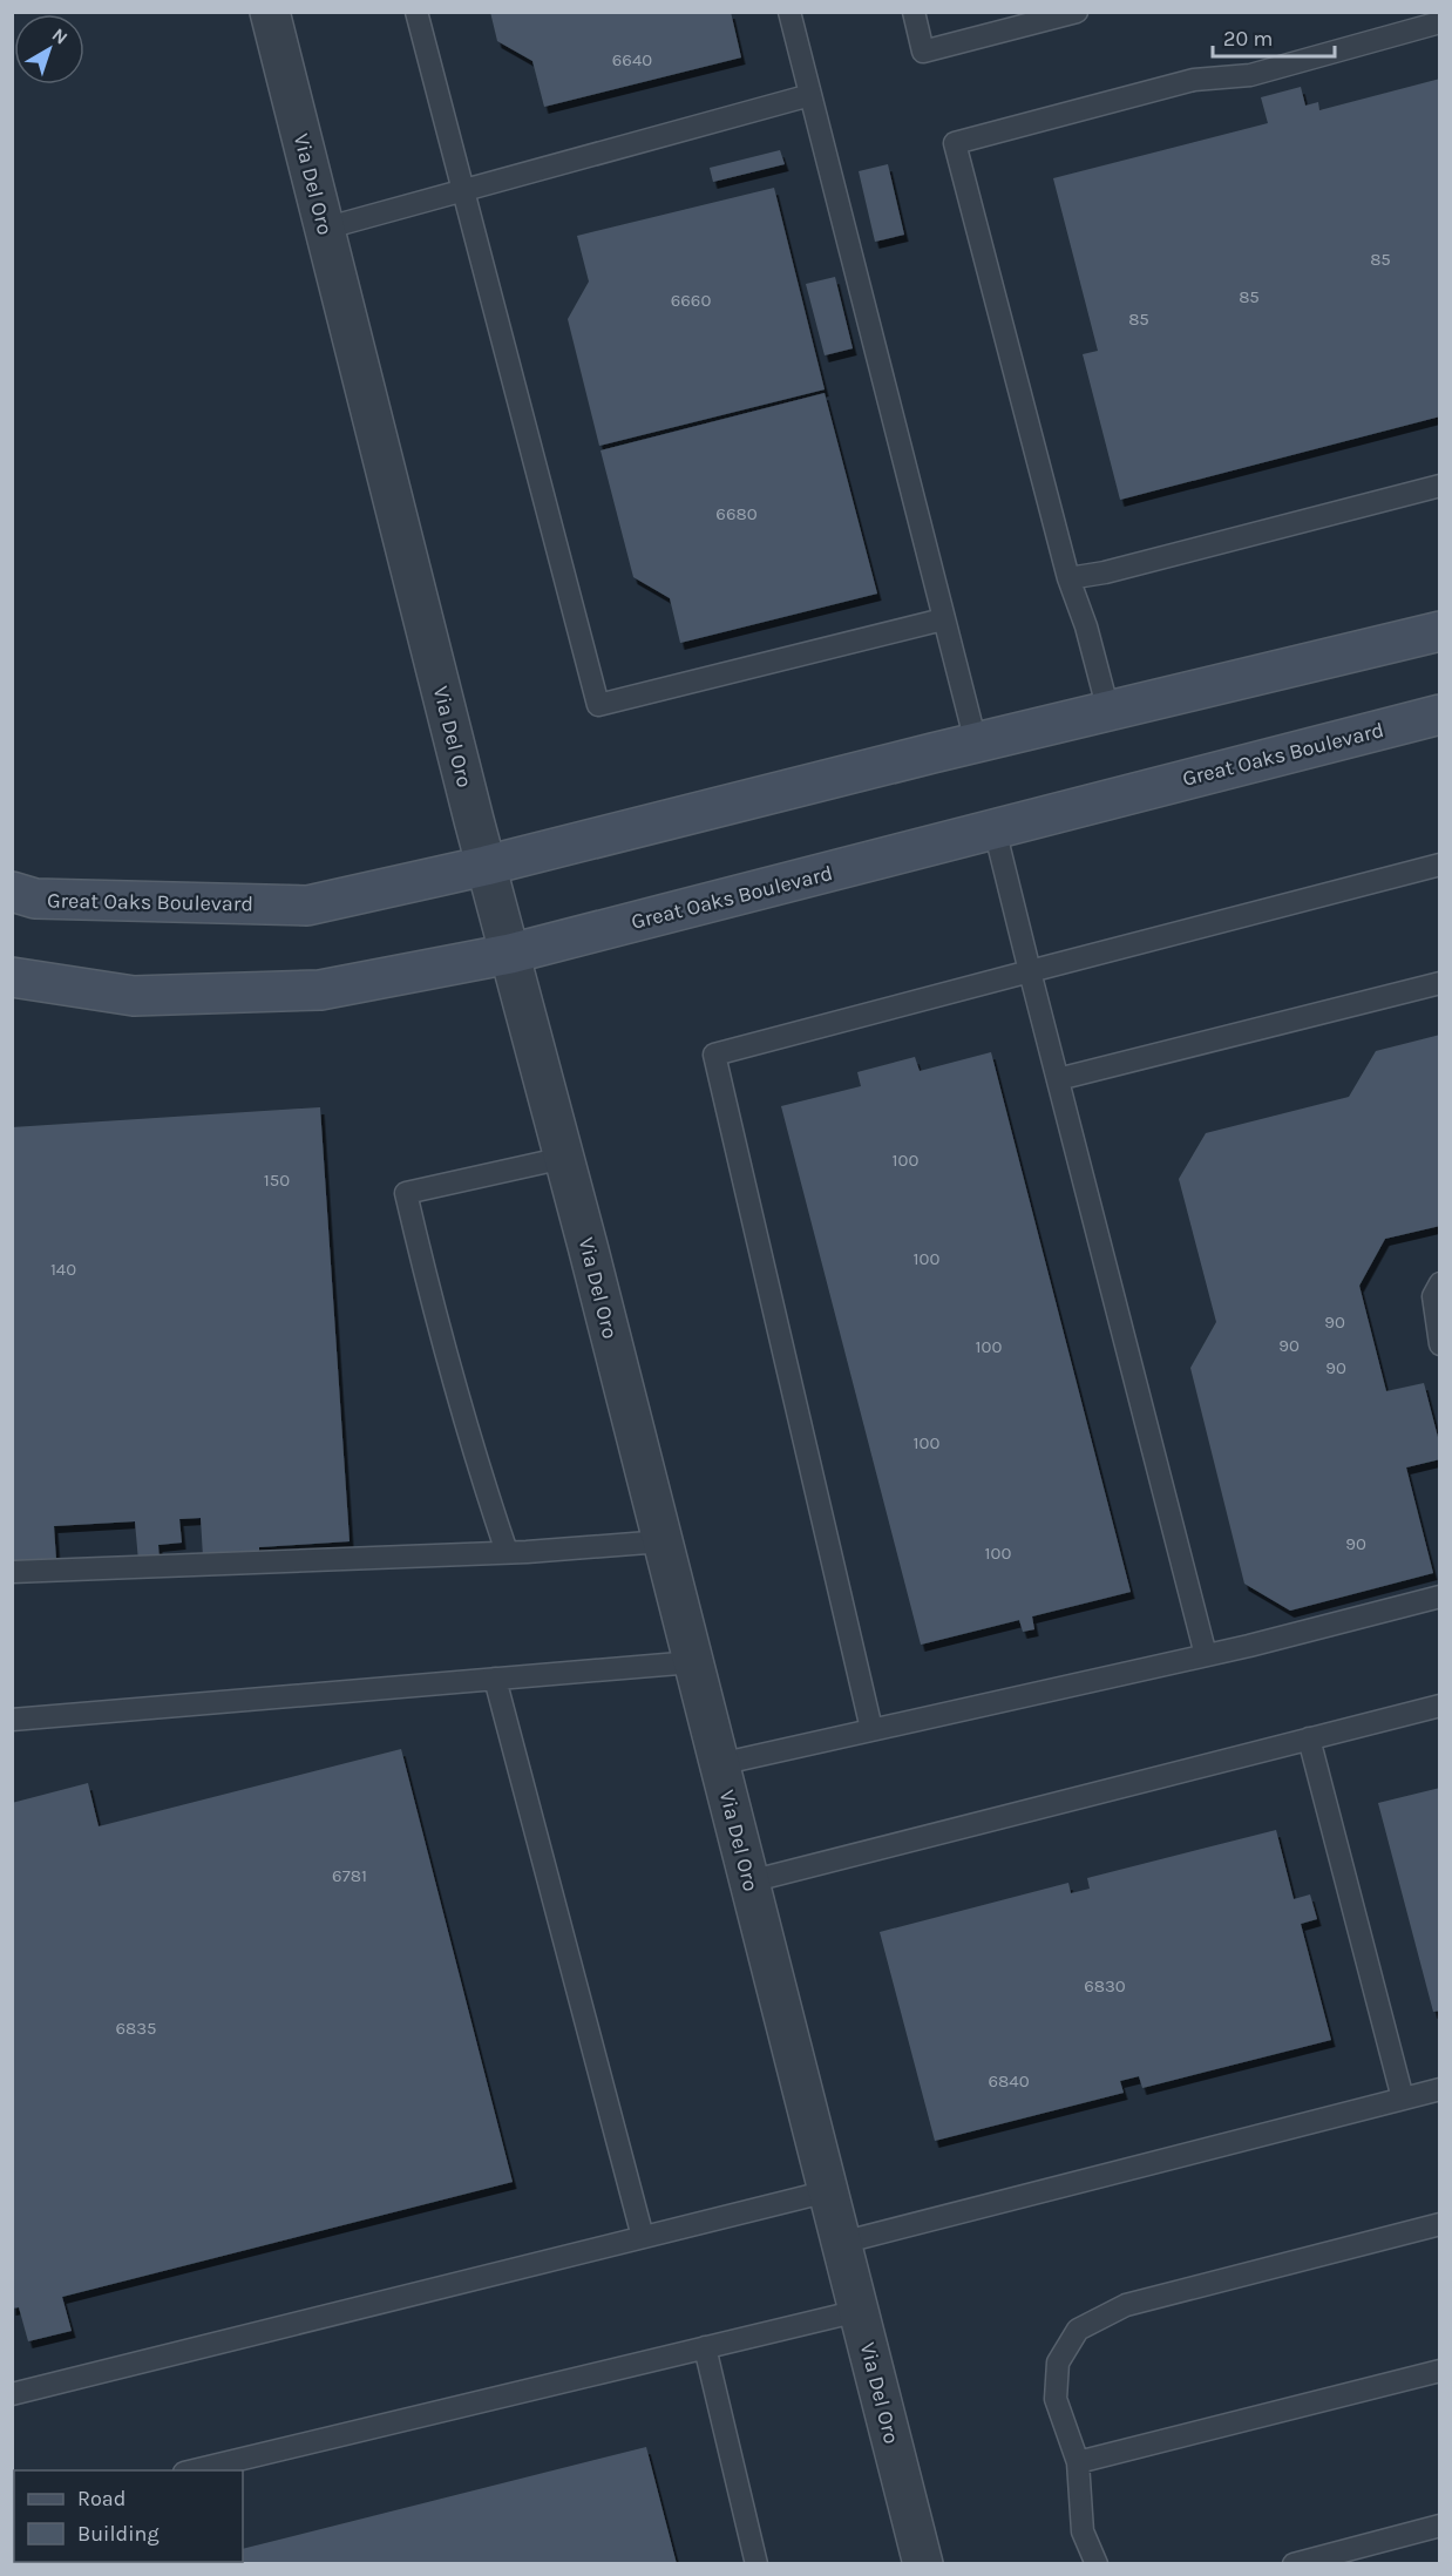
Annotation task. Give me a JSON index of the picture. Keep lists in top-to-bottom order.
{
  "streets": {
    "main road": ["Great Oaks Boulevard"],
    "street": ["Via Del Oro"]
  },
  "crossings": [
    ["Via Del Oro", "Great Oaks Boulevard"]
  ],
  "house_numbers": [
    "6640",
    "85",
    "85",
    "6660",
    "85",
    "6680",
    "100",
    "150",
    "100",
    "140",
    "90",
    "90",
    "100",
    "90",
    "100",
    "90",
    "100",
    "6781",
    "6830",
    "6835",
    "6840"
  ],
  "legend": ["Road", "Building"],
  "scale_bar": "20 m",
  "north": "top right"
}
